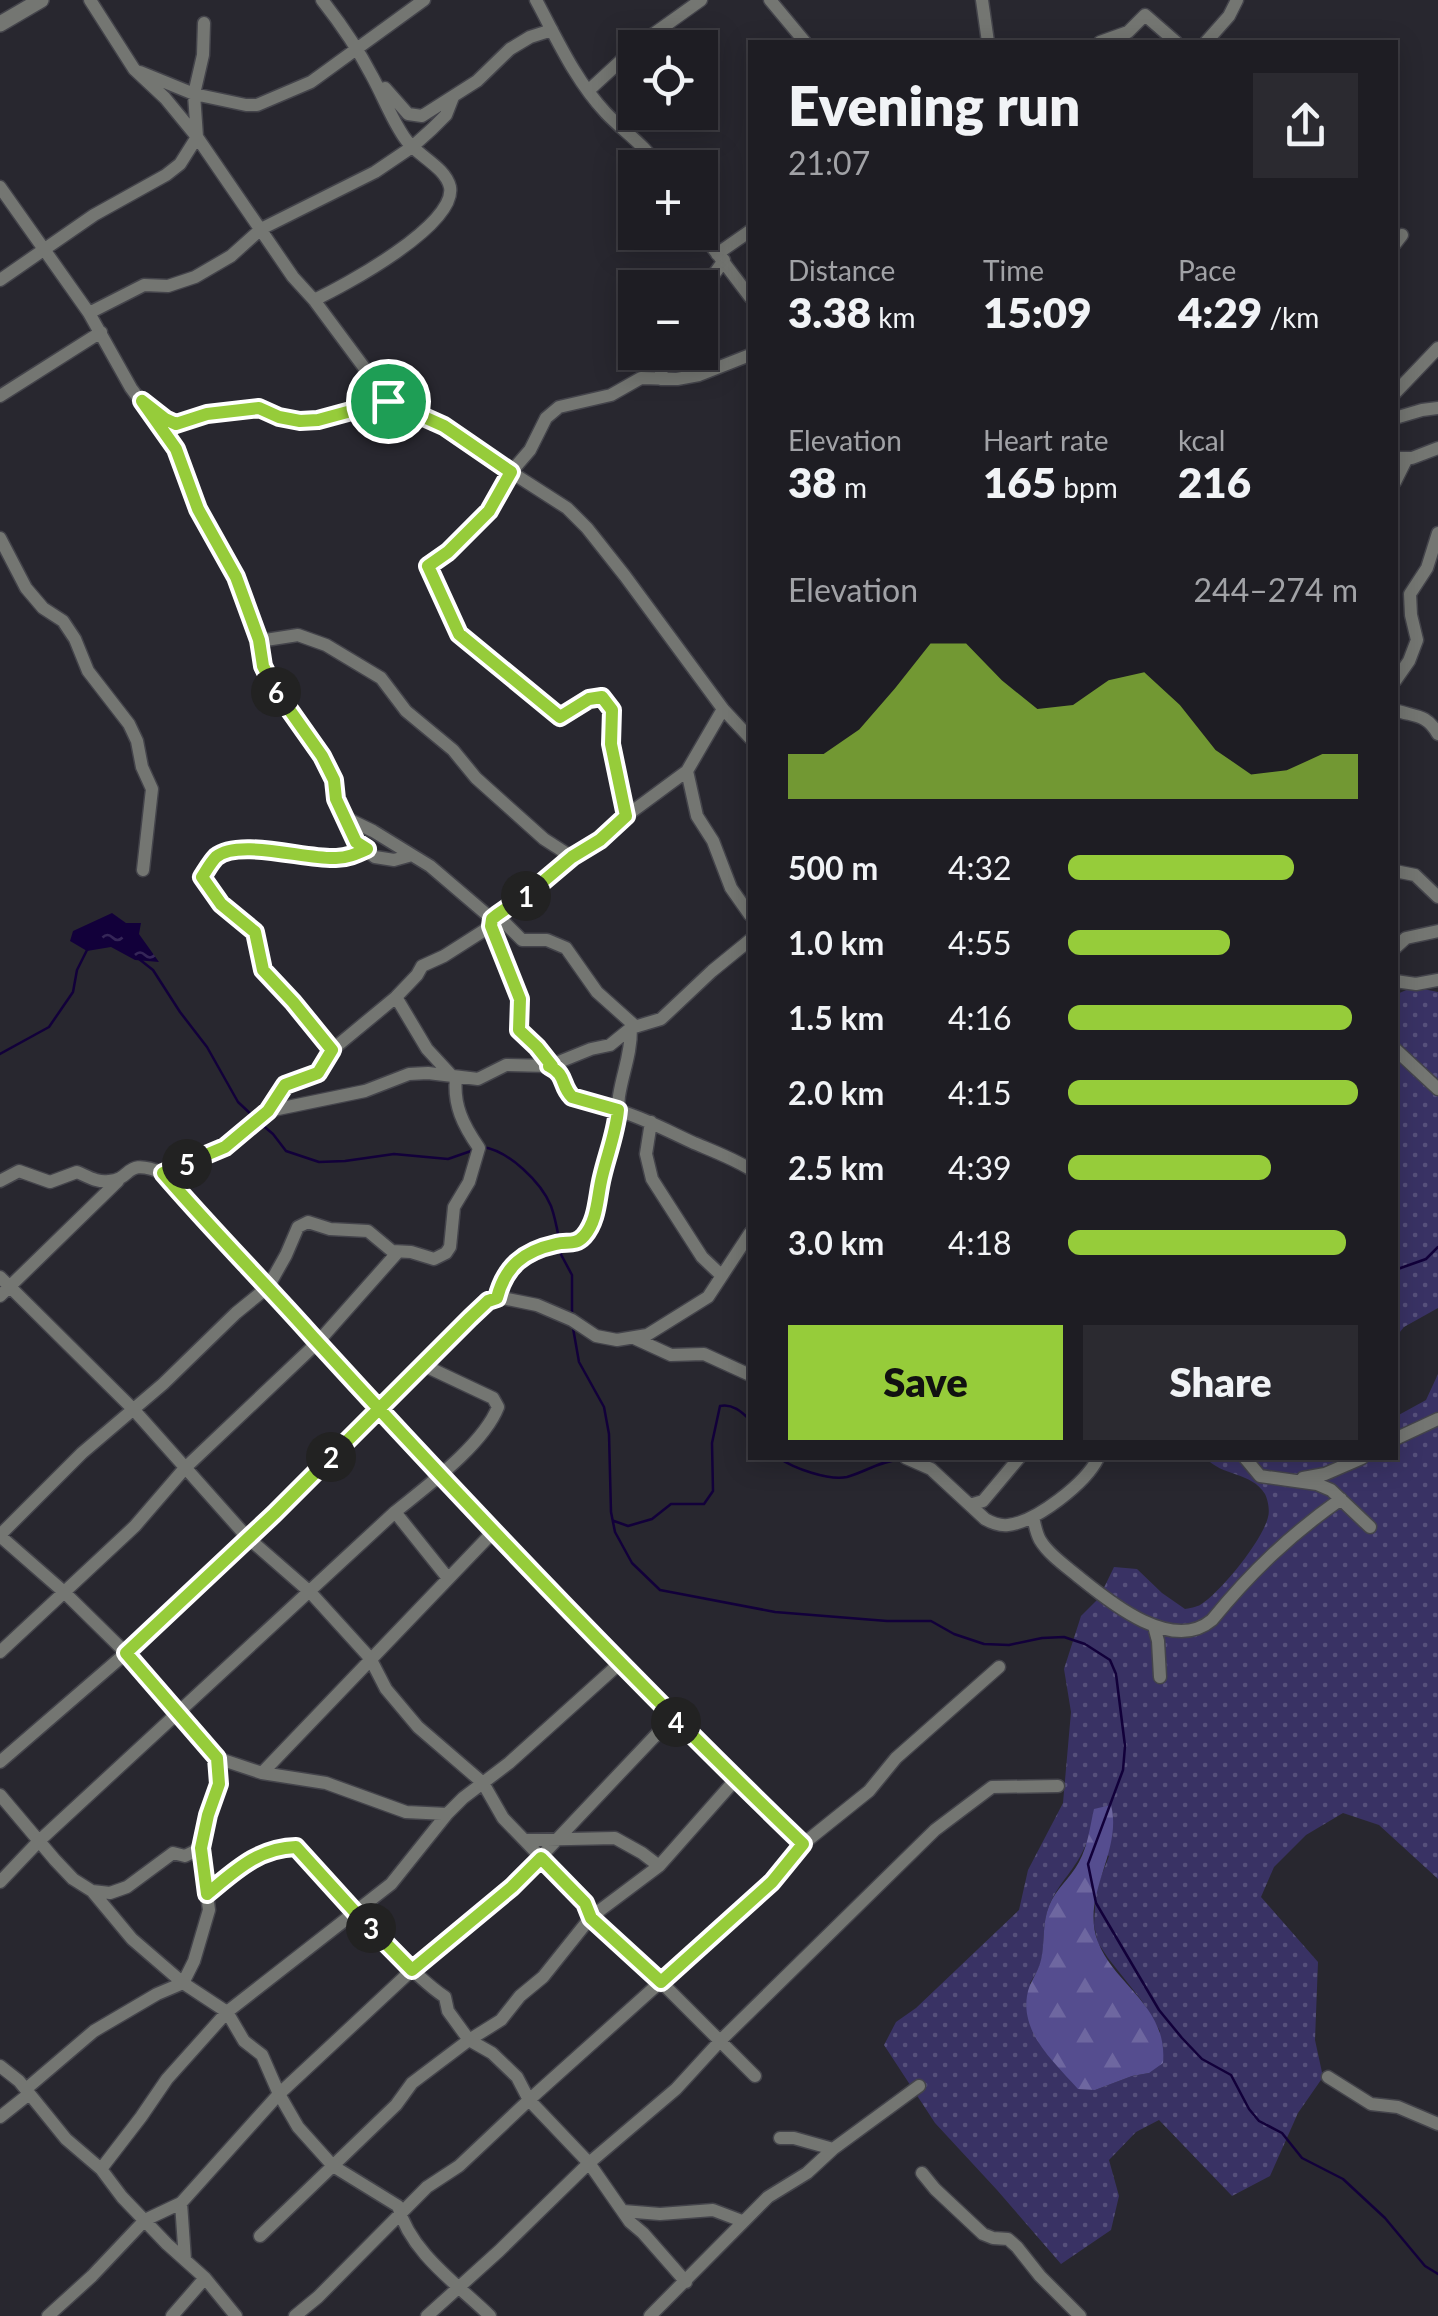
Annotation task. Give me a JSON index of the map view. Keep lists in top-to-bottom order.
{
  "page": {
    "map_buttons": ["+", "−"],
    "heading": ["Evening run", "21:07"],
    "stats": [
      ["Distance", "3.38 km"],
      ["Time", "15:09"],
      ["Pace", "4:29 /km"],
      ["Elevation", "38 m"],
      ["Heart rate", "165 bpm"],
      ["kcal", "216"]
    ],
    "chart": ["Elevation", "244–274 m"],
    "pins": [
      "6",
      "1",
      "5",
      "2",
      "4",
      "3"
    ],
    "list": [
      {
        "name": "500 m",
        "note": "4:32"
      },
      {
        "name": "1.0 km",
        "note": "4:55"
      },
      {
        "name": "1.5 km",
        "note": "4:16"
      },
      {
        "name": "2.0 km",
        "note": "4:15"
      },
      {
        "name": "2.5 km",
        "note": "4:39"
      },
      {
        "name": "3.0 km",
        "note": "4:18"
      }
    ],
    "buttons": ["Save", "Share"]
  }
}
